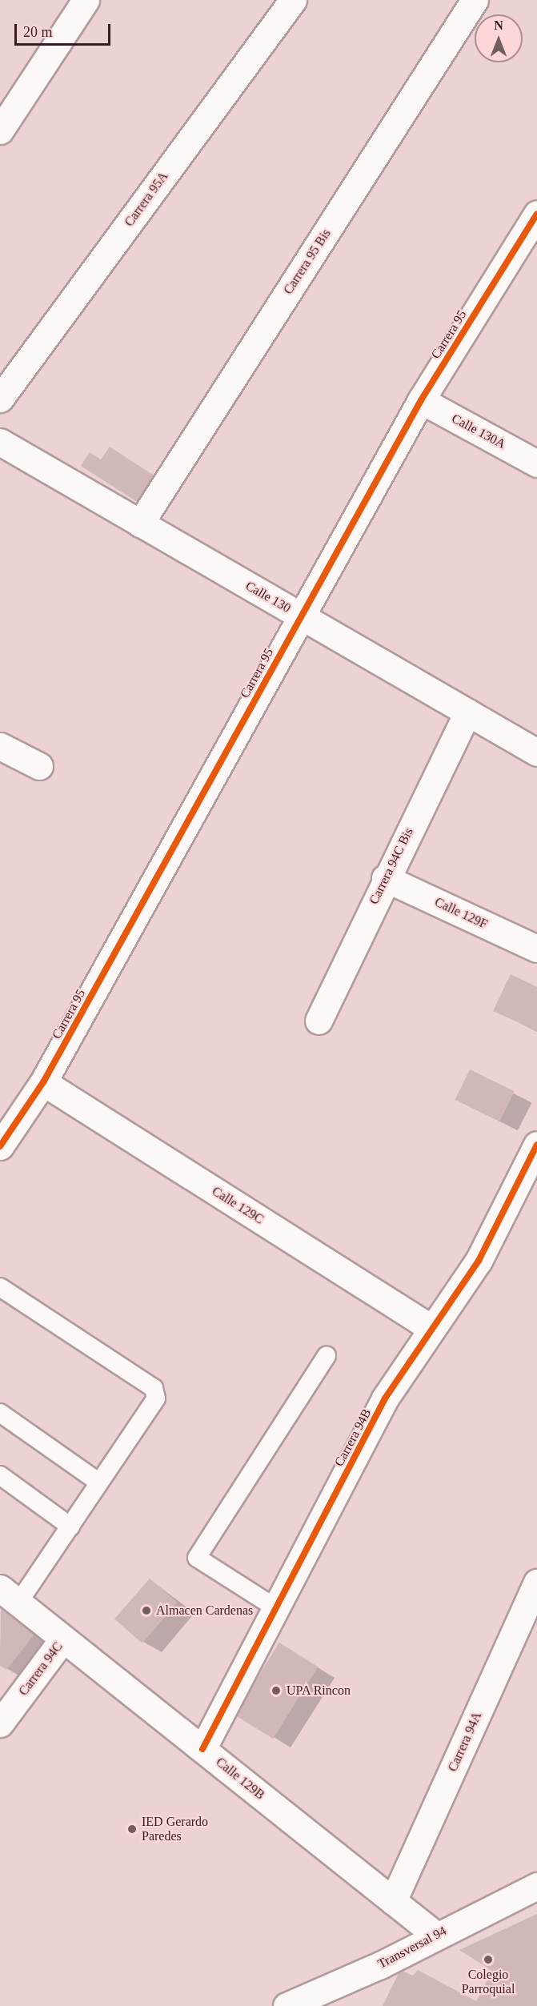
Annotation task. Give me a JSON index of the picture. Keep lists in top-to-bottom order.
{
  "streets": {
    "street": [
      "Carrera 95A",
      "Carrera 95 Bis",
      "Carrera 95",
      "Calle 130A",
      "Calle 130",
      "Carrera 94C Bis",
      "Calle 129F",
      "Calle 129C",
      "Carrera 94B",
      "Carrera 94C",
      "Carrera 94A",
      "Calle 129B",
      "Transversal 94"
    ]
  },
  "crossings": [
    ["Carrera 95 Bis", "Calle 130"],
    ["Carrera 95", "Calle 130A"],
    ["Carrera 95", "Calle 130"],
    ["Carrera 95", "Calle 129C"],
    ["Calle 130", "Carrera 94C Bis"],
    ["Carrera 94C Bis", "Calle 129F"],
    ["Calle 129C", "Carrera 94B"],
    ["Carrera 94B", "Calle 129B"],
    ["Carrera 94C", "Calle 129B"],
    ["Carrera 94A", "Calle 129B"],
    ["Calle 129B", "Transversal 94"]
  ],
  "places": [
    "Almacen Cardenas",
    "UPA Rincon",
    "IED Gerardo Paredes",
    "Colegio Parroquial"
  ],
  "scale_bar": "20 m",
  "north": "top"
}
